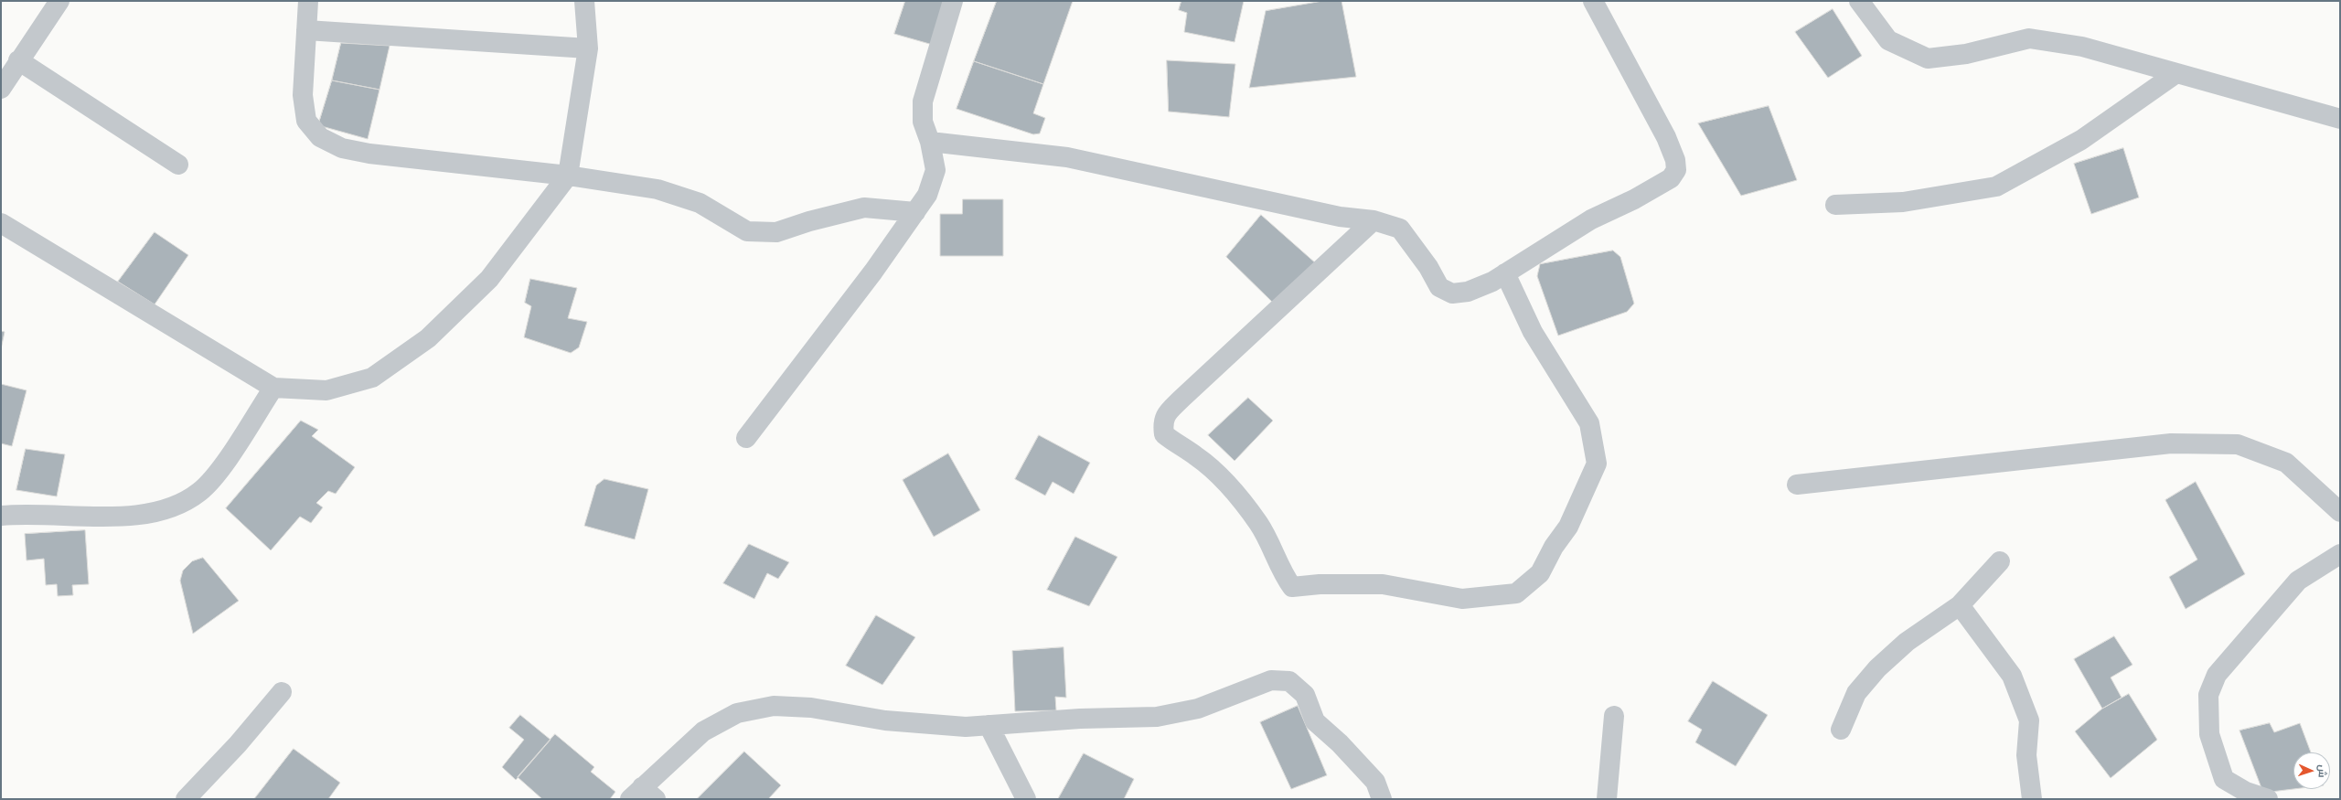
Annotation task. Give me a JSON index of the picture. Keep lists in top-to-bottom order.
{
  "north": "right"
}
